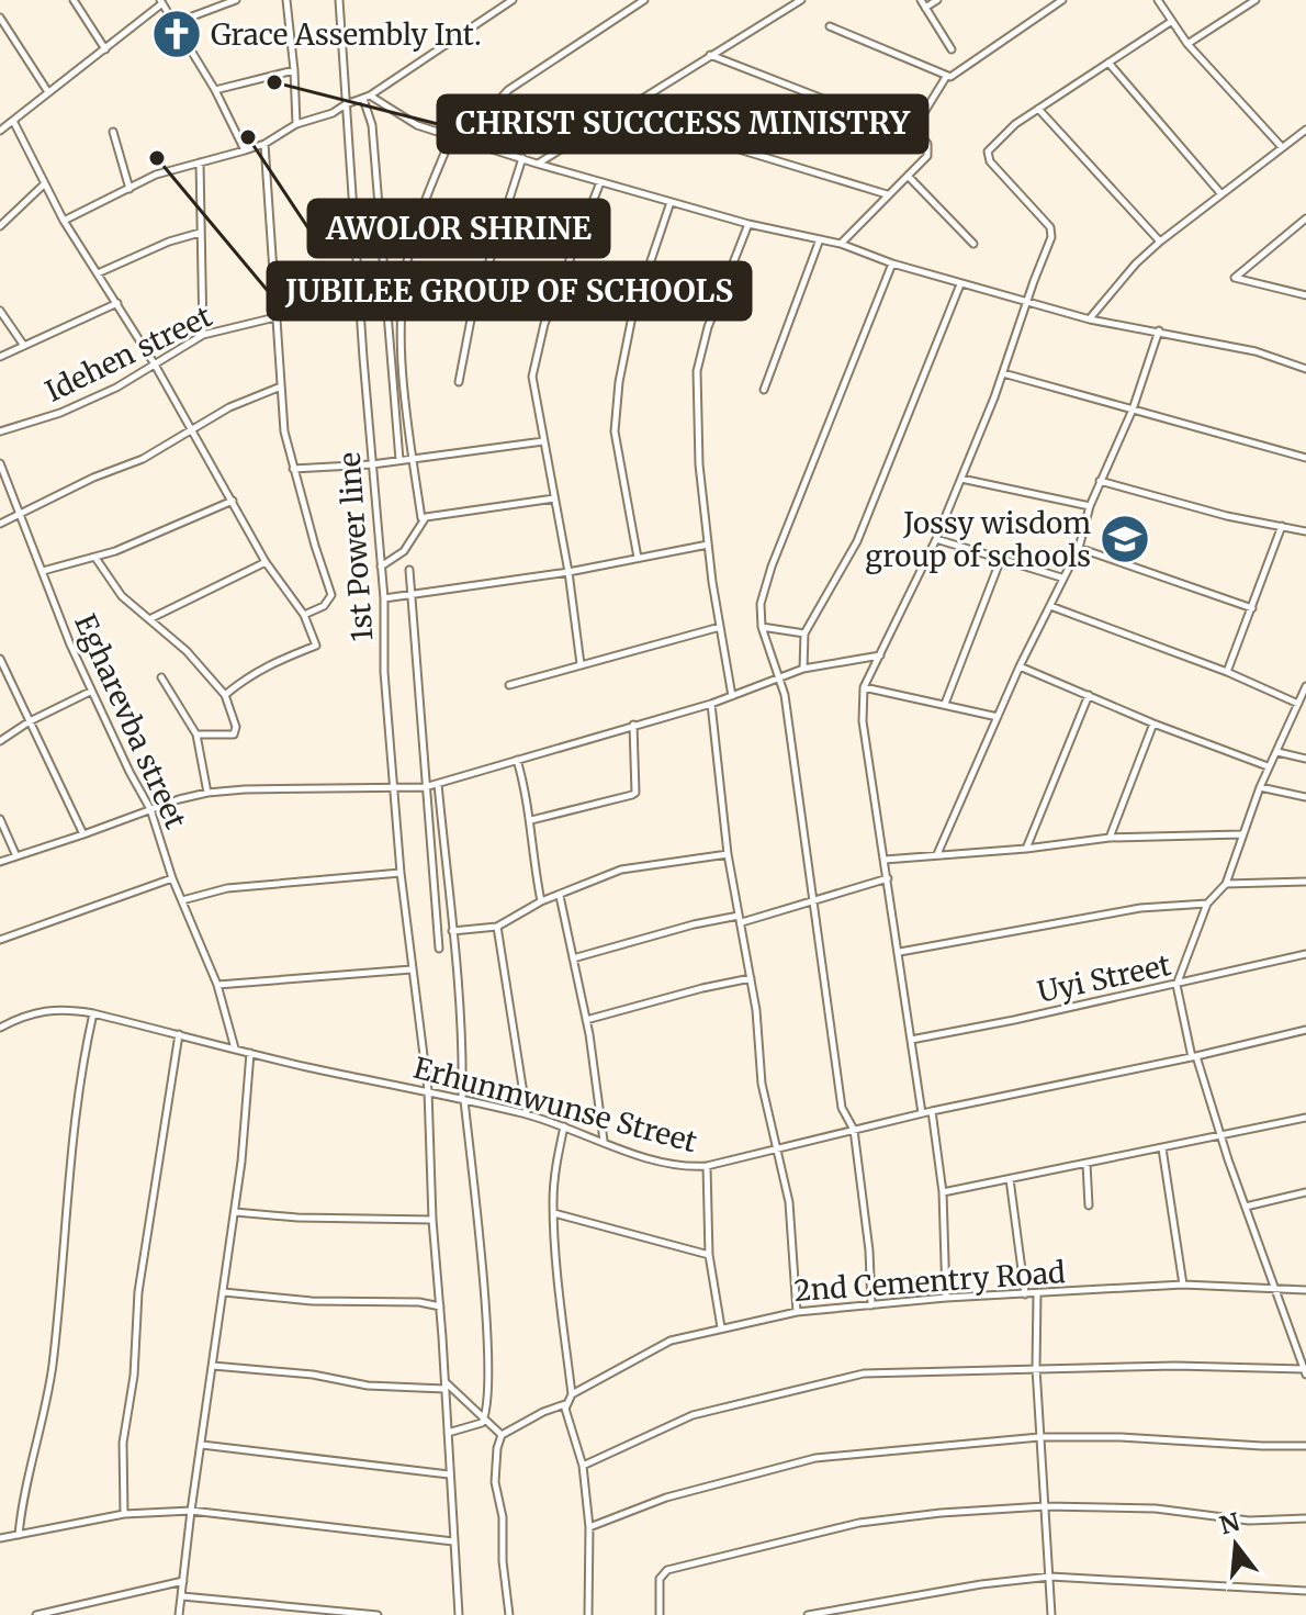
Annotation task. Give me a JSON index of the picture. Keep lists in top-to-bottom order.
{
  "streets": {
    "street": [
      "Idehen street",
      "1st Power line",
      "Egharevba street",
      "Uyi Street",
      "Erhunmwunse Street",
      "2nd Cementry Road"
    ]
  },
  "crossings": [
    ["1st Power line", "Erhunmwunse Street"],
    ["Egharevba street", "Erhunmwunse Street"]
  ],
  "places": {
    "church": ["Grace Assembly Int."],
    "other": ["CHRIST SUCCCESS MINISTRY", "AWOLOR SHRINE", "JUBILEE GROUP OF SCHOOLS"],
    "school or university": ["Jossy wisdom group of schools"]
  },
  "north": "top"
}
